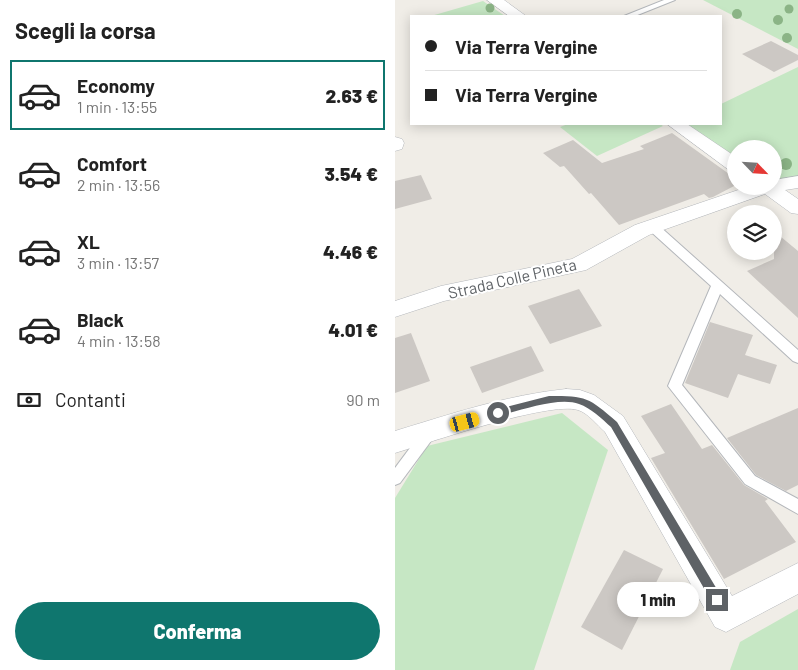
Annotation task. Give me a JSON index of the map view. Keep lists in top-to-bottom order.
{
  "streets": {
    "street": ["Strada Colle Pineta"]
  },
  "north": "bottom right",
  "page": {
    "heading": "Scegli la corsa",
    "banner": ["Via Terra Vergine", "Via Terra Vergine"],
    "list": [
      {
        "name": "Economy",
        "note": "1 min · 13:55",
        "value": "2.63 €"
      },
      {
        "name": "Comfort",
        "note": "2 min · 13:56",
        "value": "3.54 €"
      },
      {
        "name": "XL",
        "note": "3 min · 13:57",
        "value": "4.46 €"
      },
      {
        "name": "Black",
        "note": "4 min · 13:58",
        "value": "4.01 €"
      }
    ],
    "pay": ["Contanti", "90 m"],
    "bubble": "1 min",
    "buttons": "Conferma"
  }
}
